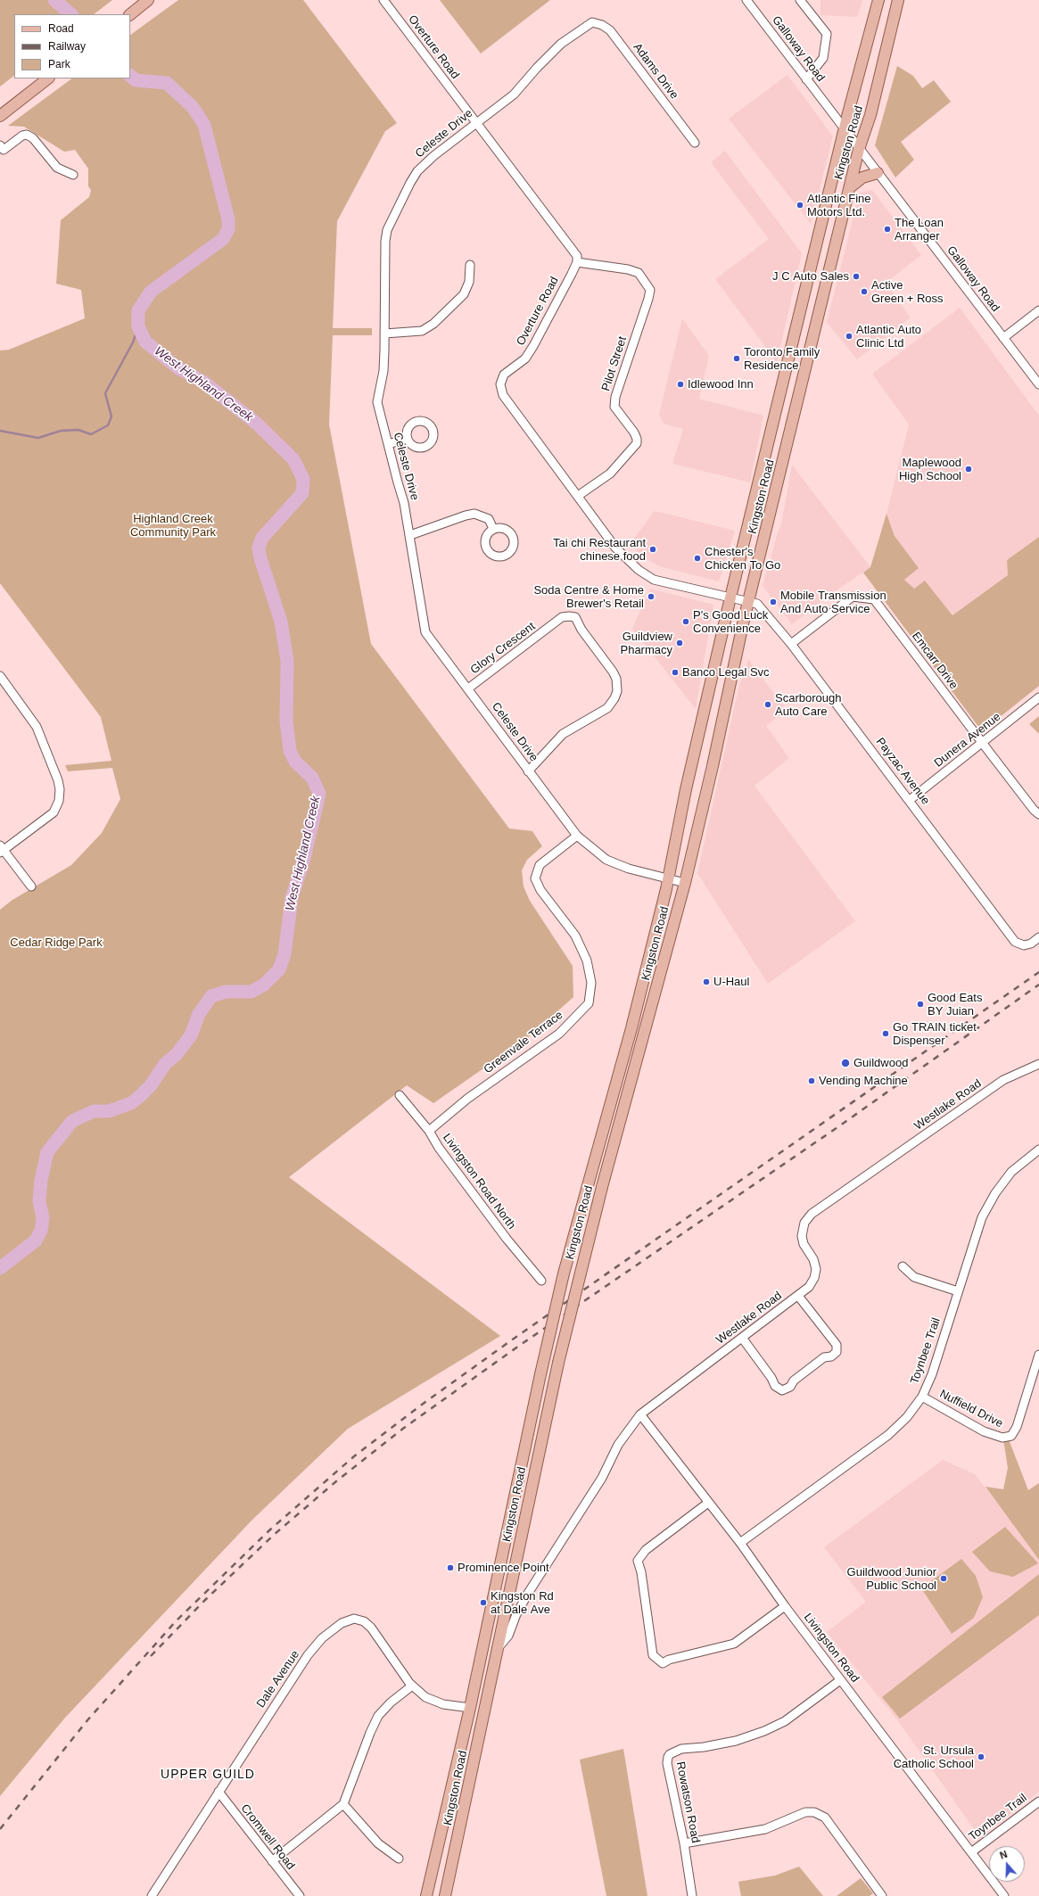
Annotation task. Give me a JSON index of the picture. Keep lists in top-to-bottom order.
{
  "streets": {
    "main road": ["Kingston Road"],
    "street": [
      "Overture Road",
      "Galloway Road",
      "Adams Drive",
      "Celeste Drive",
      "Pilot Street",
      "Glory Crescent",
      "Emcarr Drive",
      "Dunera Avenue",
      "Payzac Avenue",
      "Greenvale Terrace",
      "Westlake Road",
      "Livingston Road North",
      "Toynbee Trail",
      "Nuffield Drive",
      "Livingston Road",
      "Dale Avenue",
      "Rowatson Road",
      "Cromwell Road"
    ]
  },
  "crossings": [
    ["Overture Road", "Celeste Drive"],
    ["Overture Road", "Kingston Road"],
    ["Overture Road", "Pilot Street"],
    ["Overture Road", "Payzac Avenue"],
    ["Galloway Road", "Kingston Road"],
    ["Adams Drive", "Celeste Drive"],
    ["Celeste Drive", "Kingston Road"],
    ["Celeste Drive", "Glory Crescent"],
    ["Celeste Drive", "Greenvale Terrace"],
    ["Kingston Road", "Payzac Avenue"],
    ["Kingston Road", "Westlake Road"],
    ["Kingston Road", "Dale Avenue"],
    ["Emcarr Drive", "Dunera Avenue"],
    ["Emcarr Drive", "Payzac Avenue"],
    ["Dunera Avenue", "Payzac Avenue"],
    ["Greenvale Terrace", "Livingston Road North"],
    ["Westlake Road", "Livingston Road"],
    ["Toynbee Trail", "Nuffield Drive"],
    ["Toynbee Trail", "Livingston Road"],
    ["Livingston Road", "Rowatson Road"],
    ["Dale Avenue", "Cromwell Road"]
  ],
  "districts": ["UPPER GUILD"],
  "water": ["West Highland Creek"],
  "parks": ["Highland Creek Community Park", "Cedar Ridge Park"],
  "places": [
    "Atlantic Fine Motors Ltd.",
    "The Loan Arranger",
    "J C Auto Sales",
    "Active Green + Ross",
    "Atlantic Auto Clinic Ltd",
    "Toronto Family Residence",
    "Idlewood Inn",
    "Maplewood High School",
    "Tai chi Restaurant chinese food",
    "Chester's Chicken To Go",
    "Soda Centre & Home Brewer's Retail",
    "Mobile Transmission And Auto Service",
    "P's Good Luck Convenience",
    "Guildview Pharmacy",
    "Banco Legal Svc",
    "Scarborough Auto Care",
    "U-Haul",
    "Good Eats BY Juian",
    "Go TRAIN ticket Dispenser",
    "Guildwood",
    "Vending Machine",
    "Prominence Point",
    "Guildwood Junior Public School",
    "Kingston Rd at Dale Ave",
    "St. Ursula Catholic School"
  ],
  "legend": ["Road", "Railway", "Park"],
  "north": "top"
}
